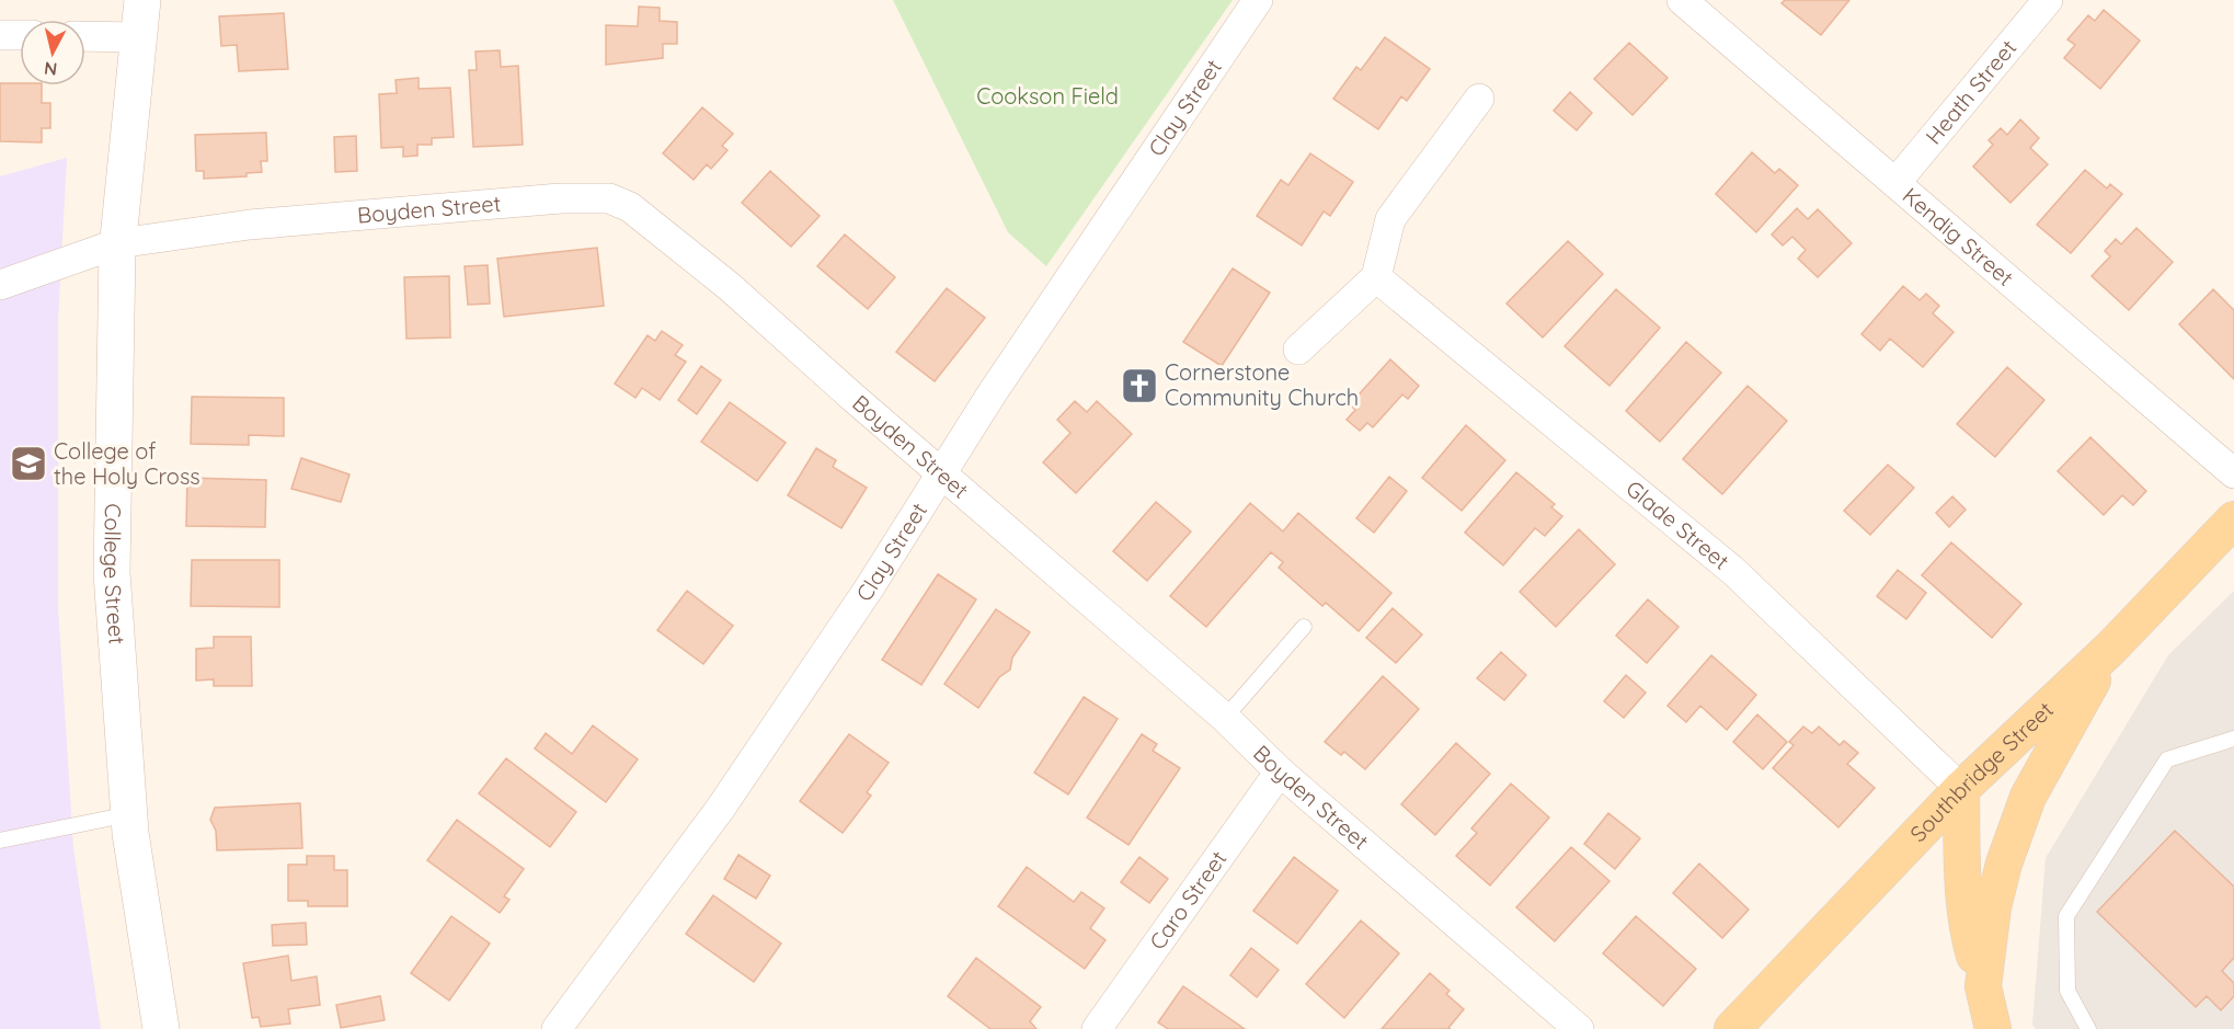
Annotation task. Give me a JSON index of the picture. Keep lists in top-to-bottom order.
{
  "streets": {
    "main road": ["Southbridge Street"],
    "street": [
      "Heath Street",
      "Clay Street",
      "Boyden Street",
      "Kendig Street",
      "Glade Street",
      "College Street",
      "Caro Street"
    ]
  },
  "crossings": [
    ["Heath Street", "Kendig Street"],
    ["Clay Street", "Boyden Street"],
    ["Boyden Street", "College Street"],
    ["Boyden Street", "Caro Street"],
    ["Glade Street", "Southbridge Street"]
  ],
  "parks": ["Cookson Field"],
  "places": {
    "church": ["Cornerstone Community Church"],
    "school or university": ["College of the Holy Cross"]
  },
  "north": "bottom"
}
